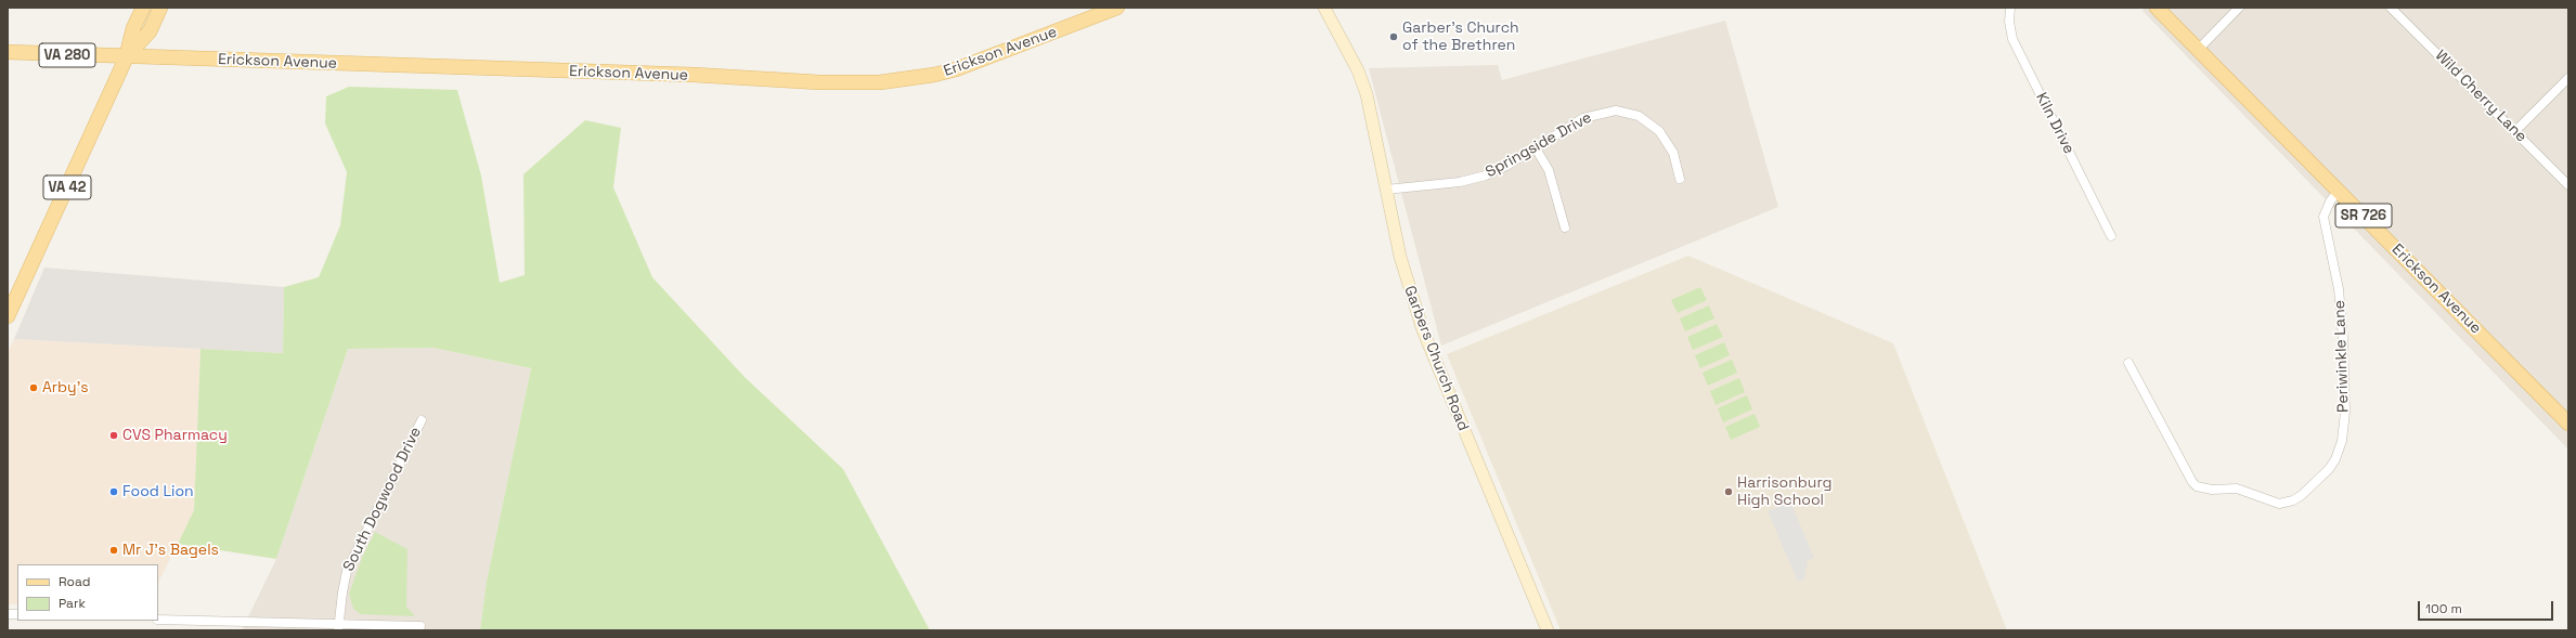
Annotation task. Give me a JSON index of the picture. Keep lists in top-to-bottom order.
{
  "streets": {
    "main road": [
      "Erickson Avenue",
      "VA 280",
      "VA 42",
      "SR 726"
    ],
    "street": [
      "Wild Cherry Lane",
      "Kiln Drive",
      "Springside Drive",
      "Periwinkle Lane",
      "Garbers Church Road",
      "South Dogwood Drive"
    ]
  },
  "crossings": [
    ["Erickson Avenue", "VA 280"],
    ["Erickson Avenue", "VA 42"],
    ["Erickson Avenue", "Periwinkle Lane"],
    ["VA 280", "VA 42"],
    ["Springside Drive", "Garbers Church Road"]
  ],
  "places": [
    "Garber's Church of the Brethren",
    "Arby's",
    "CVS Pharmacy",
    "Food Lion",
    "Harrisonburg High School",
    "Mr J's Bagels"
  ],
  "legend": ["Road", "Park"],
  "scale_bar": "100 m"
}
